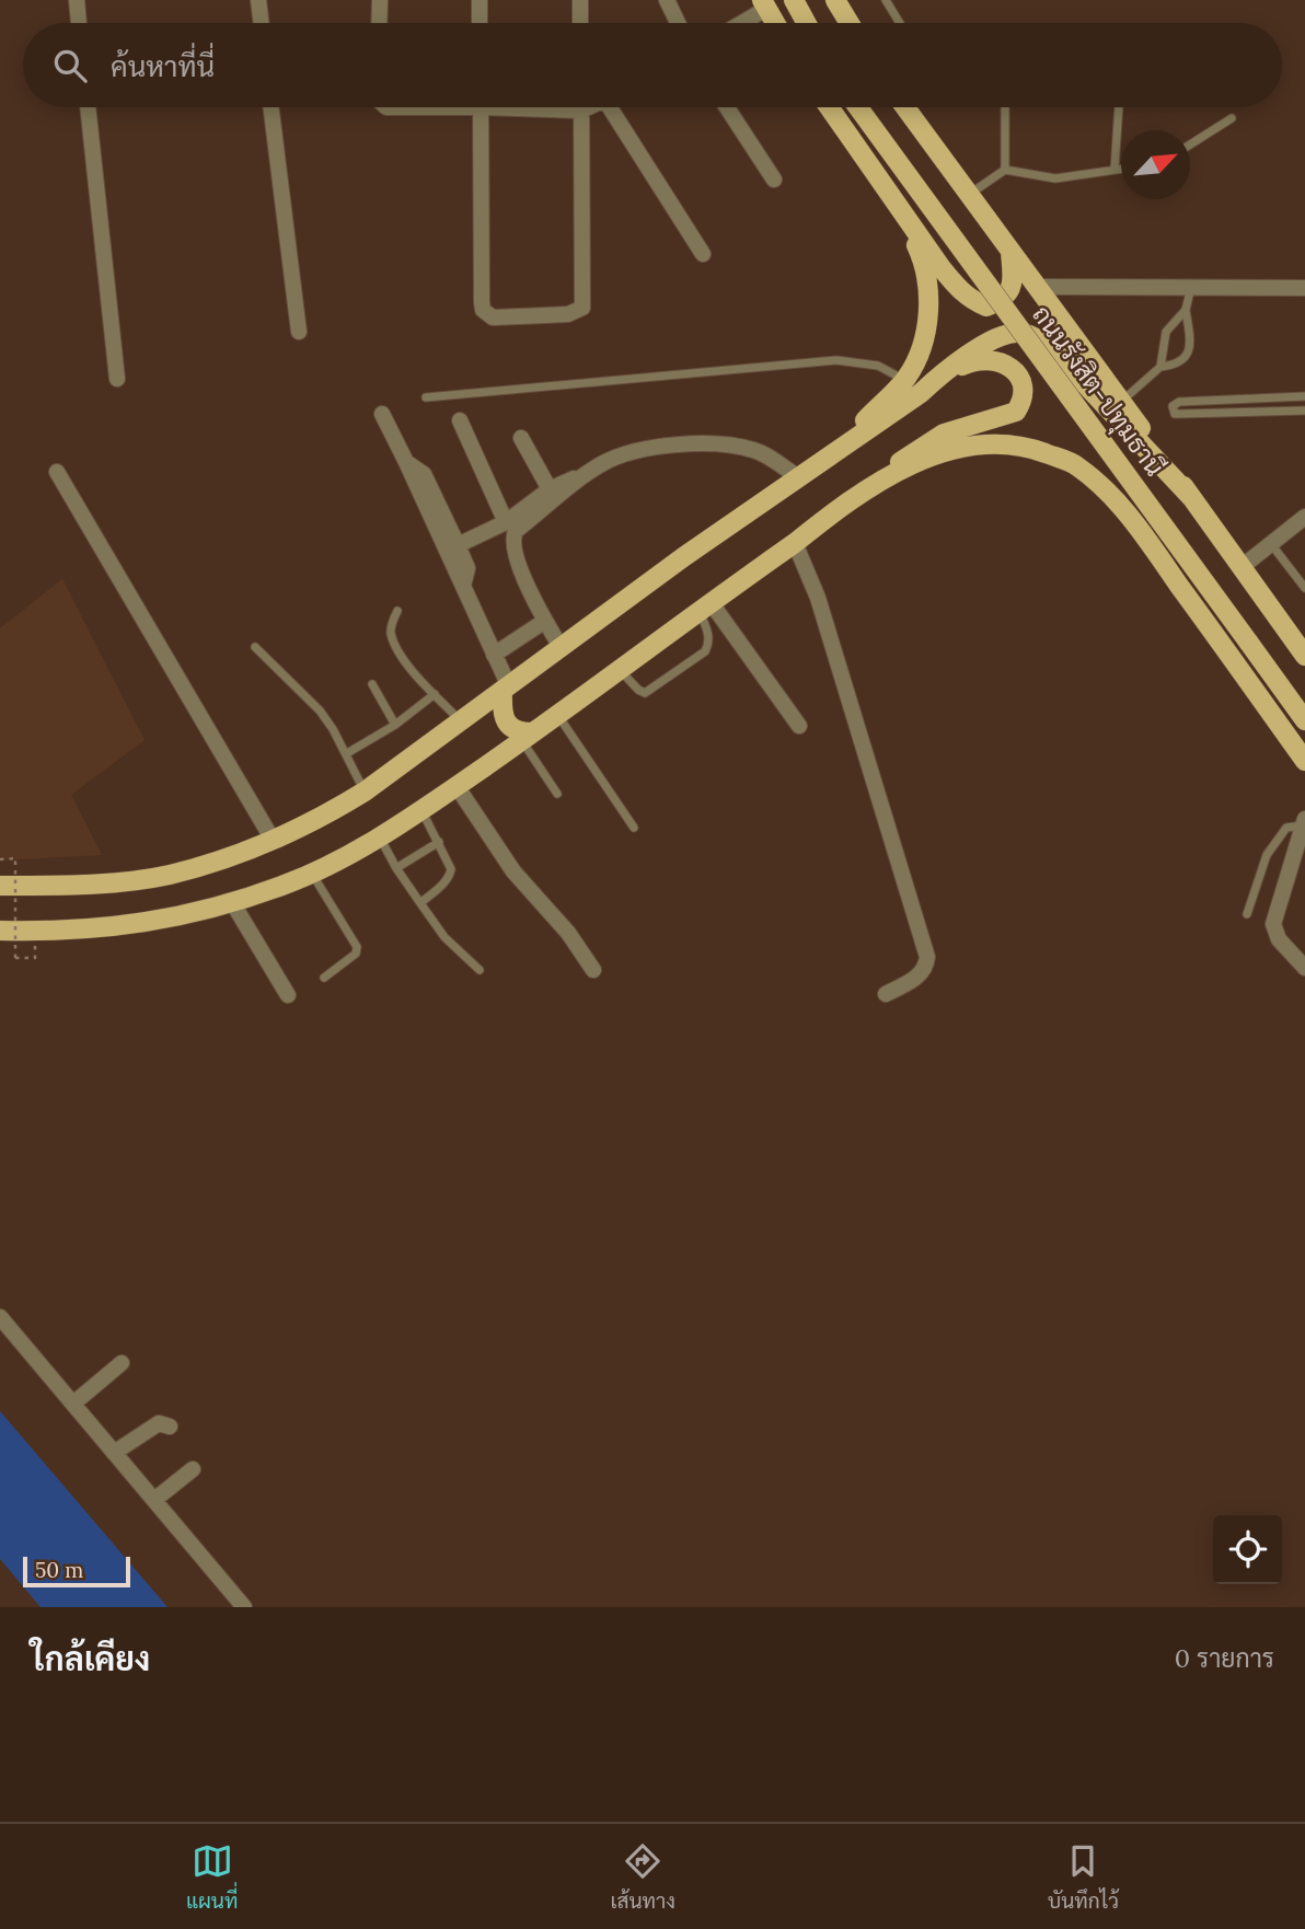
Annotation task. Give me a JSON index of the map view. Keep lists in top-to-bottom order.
{
  "streets": {
    "main road": ["ถนนรังสิต-ปทุมธานี"]
  },
  "scale_bar": "50 m",
  "north": "top right",
  "page": {
    "search": "ค้นหาที่นี่",
    "scale": "50 m",
    "heading": ["ใกล้เคียง", "0 รายการ"],
    "nav": ["แผนที่", "เส้นทาง", "บันทึกไว้"]
  }
}
